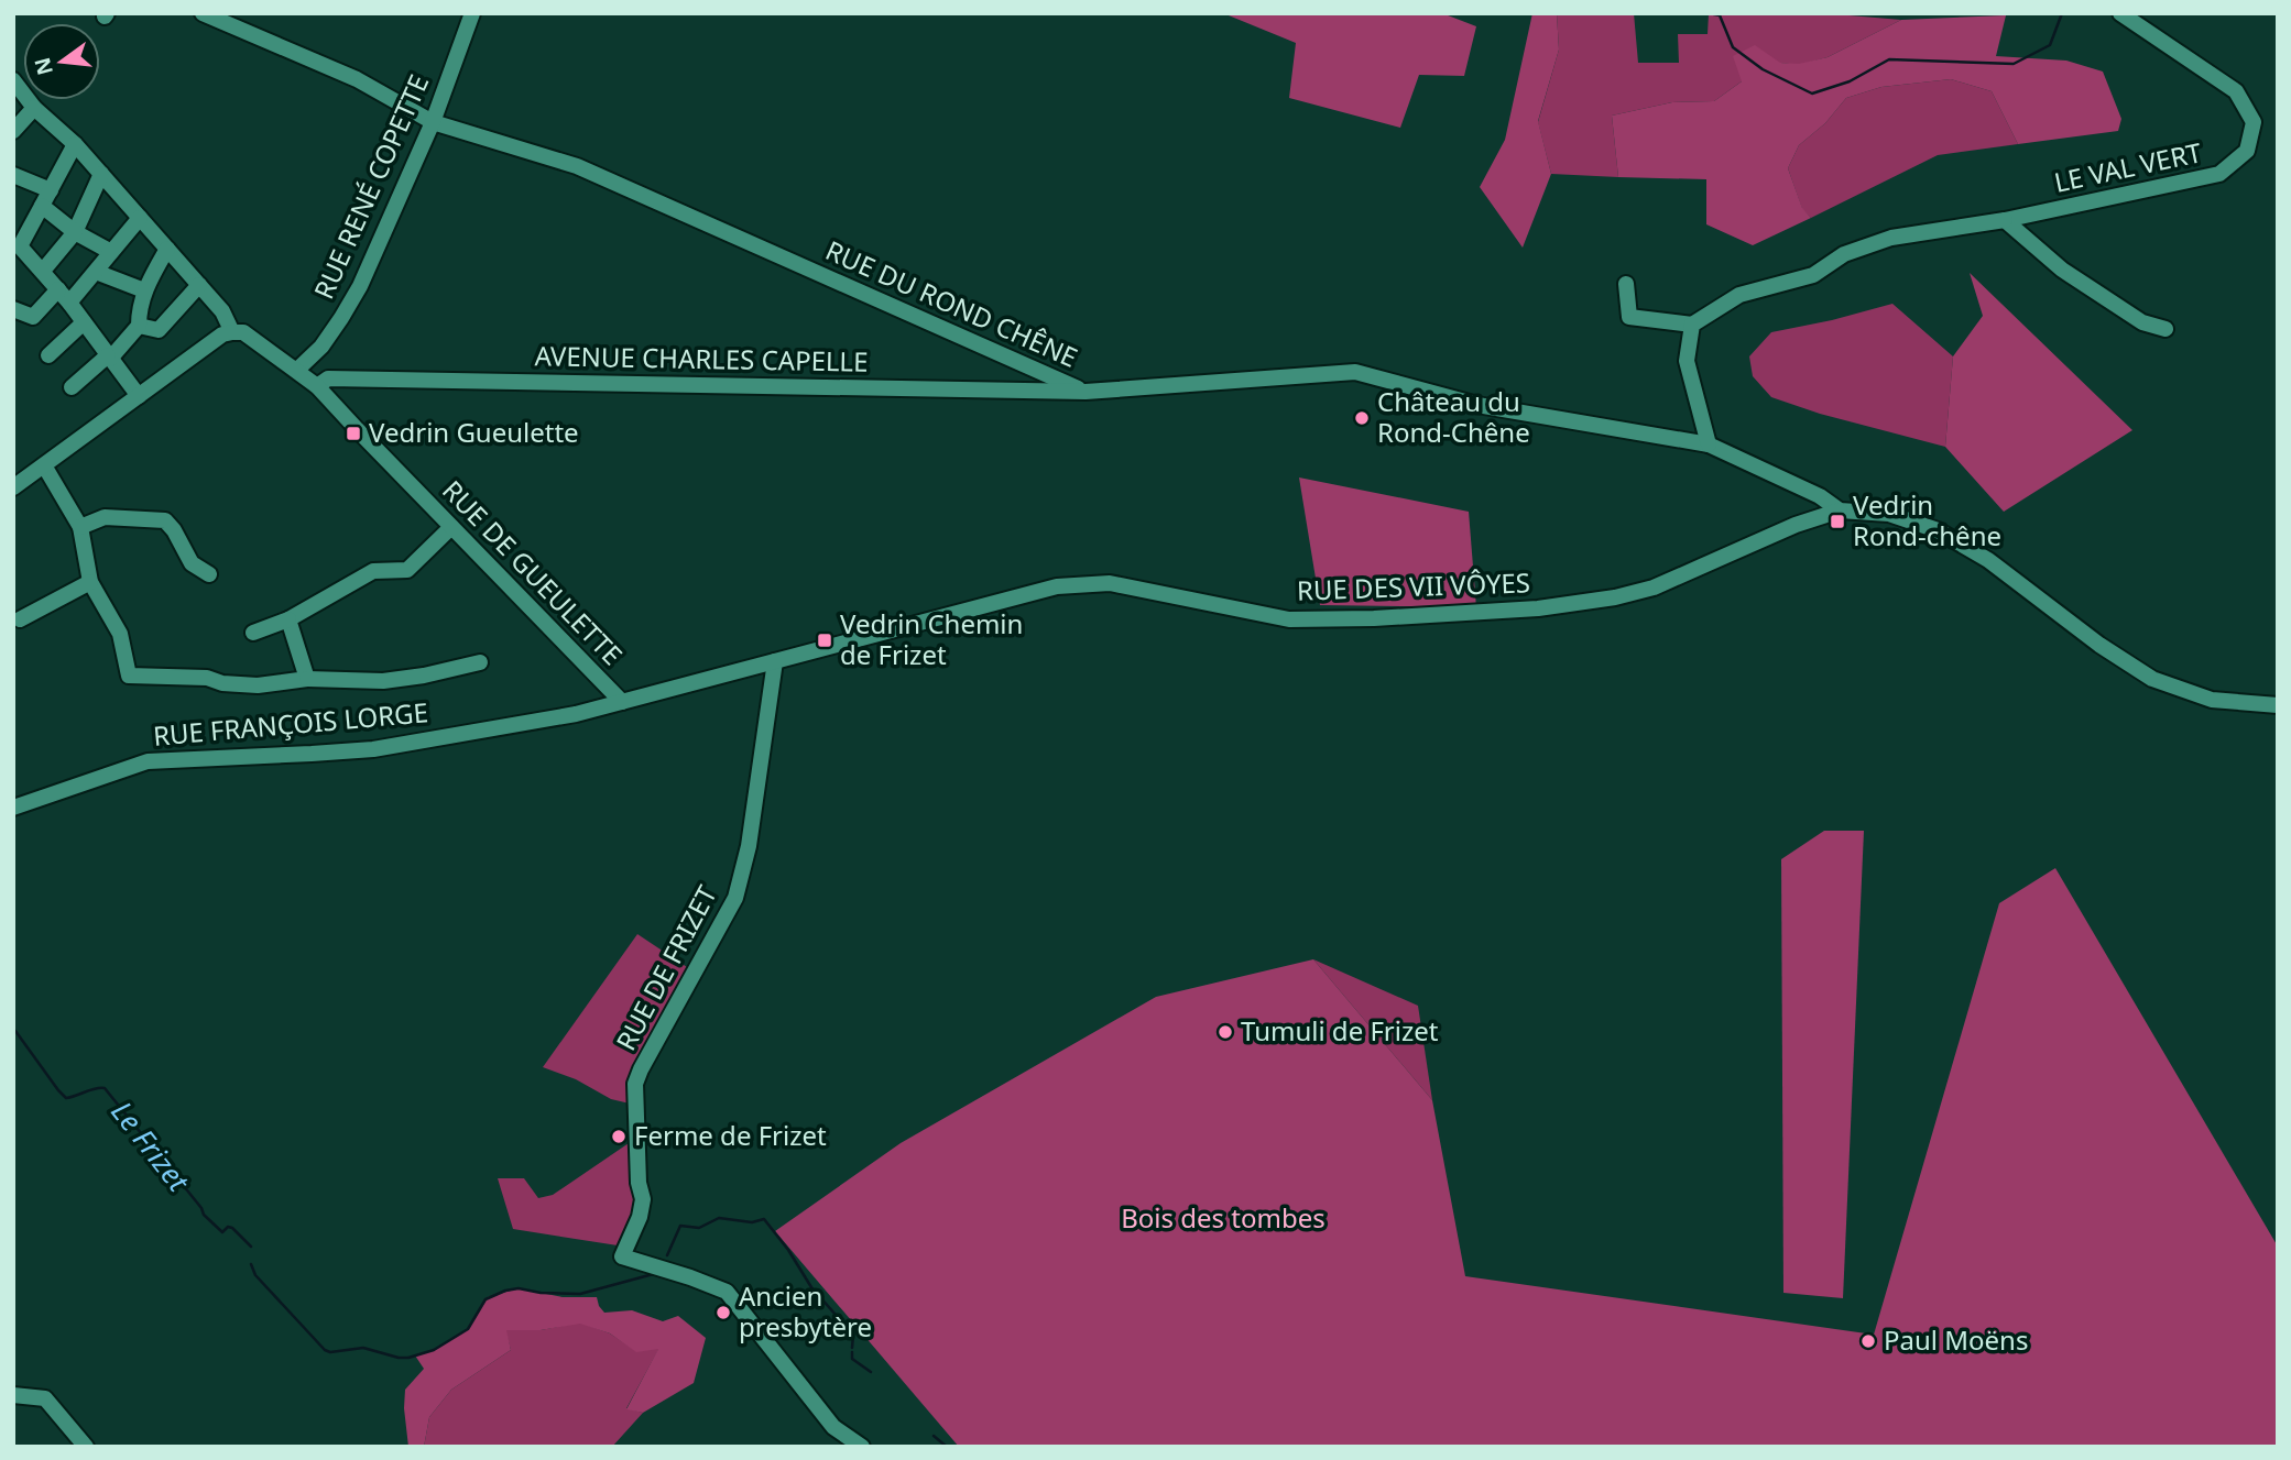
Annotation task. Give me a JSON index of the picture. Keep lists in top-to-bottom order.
{
  "streets": {
    "street": [
      "LE VAL VERT",
      "RUE RENÉ COPETTE",
      "RUE DU ROND CHÊNE",
      "AVENUE CHARLES CAPELLE",
      "RUE DE GUEULETTE",
      "RUE DES VII VÔYES",
      "RUE FRANÇOIS LORGE",
      "RUE DE FRIZET"
    ]
  },
  "crossings": [
    ["RUE RENÉ COPETTE", "RUE DU ROND CHÊNE"],
    ["RUE RENÉ COPETTE", "RUE DE GUEULETTE"],
    ["RUE DU ROND CHÊNE", "AVENUE CHARLES CAPELLE"],
    ["RUE DU ROND CHÊNE", "RUE DES VII VÔYES"],
    ["AVENUE CHARLES CAPELLE", "RUE DE GUEULETTE"],
    ["RUE DE GUEULETTE", "RUE DES VII VÔYES"],
    ["RUE DE GUEULETTE", "RUE FRANÇOIS LORGE"],
    ["RUE DES VII VÔYES", "RUE FRANÇOIS LORGE"],
    ["RUE DES VII VÔYES", "RUE DE FRIZET"]
  ],
  "water": ["Le Frizet"],
  "parks": ["Bois des tombes"],
  "places": {
    "other": [
      "Château du Rond-Chêne",
      "Tumuli de Frizet",
      "Ferme de Frizet",
      "Ancien presbytère",
      "Paul Moëns"
    ],
    "transit": ["Vedrin Gueulette", "Vedrin Rond-chêne", "Vedrin Chemin de Frizet"]
  },
  "north": "left"
}
